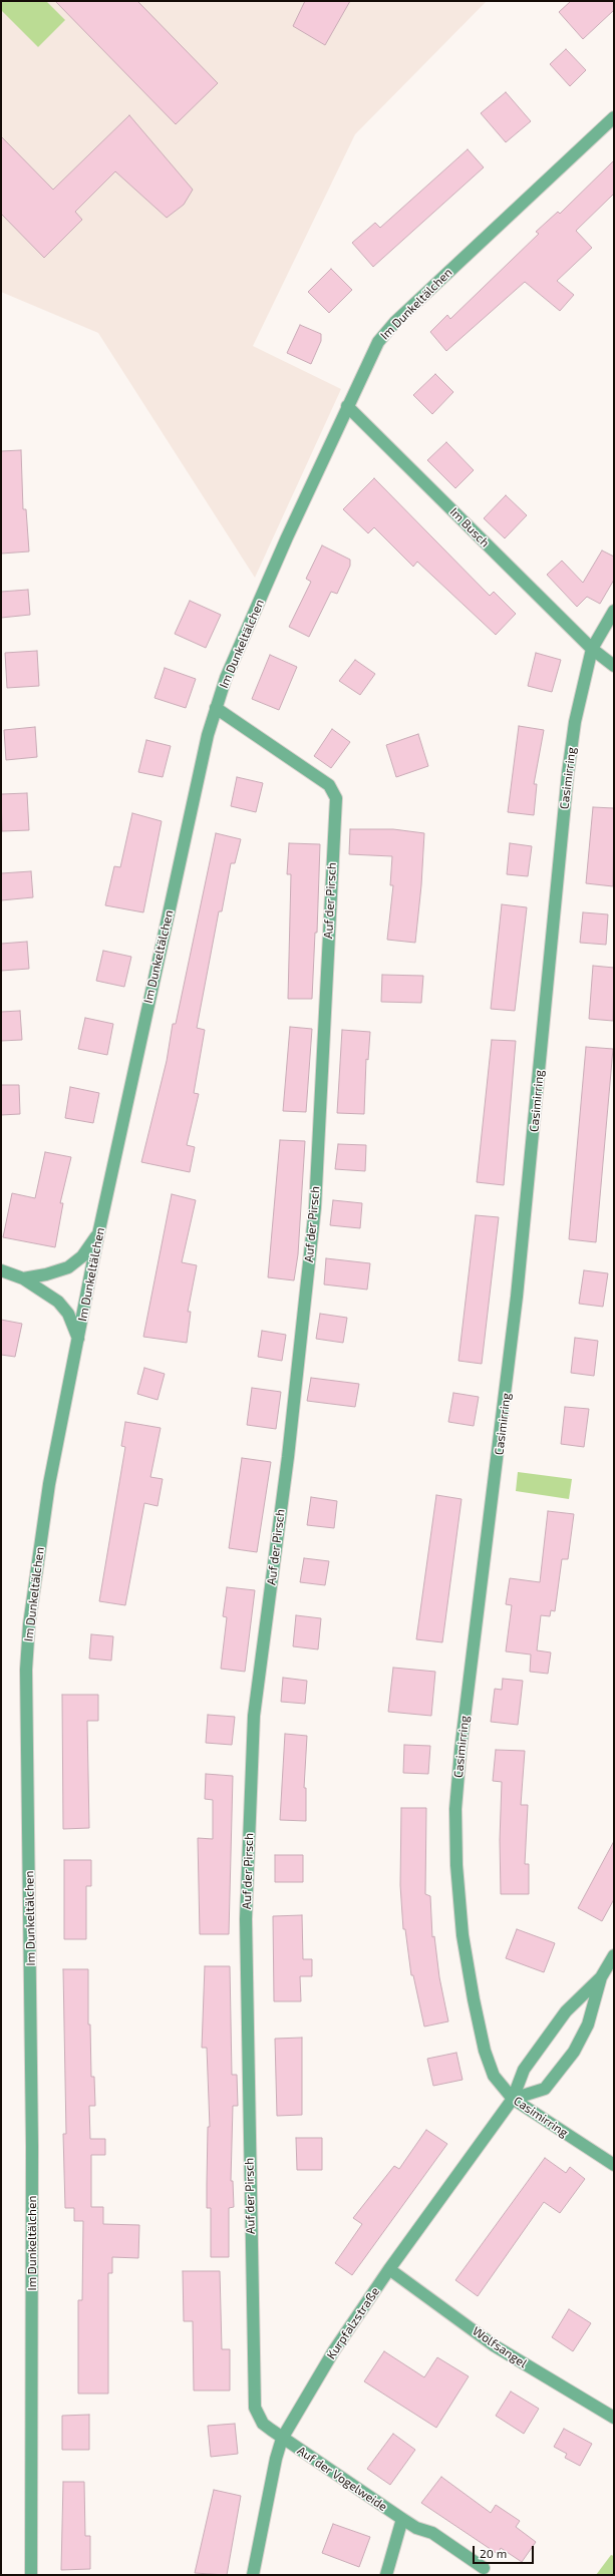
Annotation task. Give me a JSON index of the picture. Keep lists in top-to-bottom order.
{
  "streets": {
    "street": [
      "Im Dunkeltälchen",
      "Im Busch",
      "Casimirring",
      "Auf der Pirsch",
      "Kurpfalzstraße",
      "Wolfsangel",
      "Auf der Vogelweide"
    ]
  },
  "crossings": [
    ["Im Dunkeltälchen", "Im Busch"],
    ["Im Dunkeltälchen", "Auf der Pirsch"],
    ["Im Busch", "Casimirring"],
    ["Casimirring", "Kurpfalzstraße"],
    ["Auf der Pirsch", "Kurpfalzstraße"],
    ["Auf der Pirsch", "Auf der Vogelweide"],
    ["Kurpfalzstraße", "Wolfsangel"],
    ["Kurpfalzstraße", "Auf der Vogelweide"]
  ],
  "scale_bar": "20 m"
}
